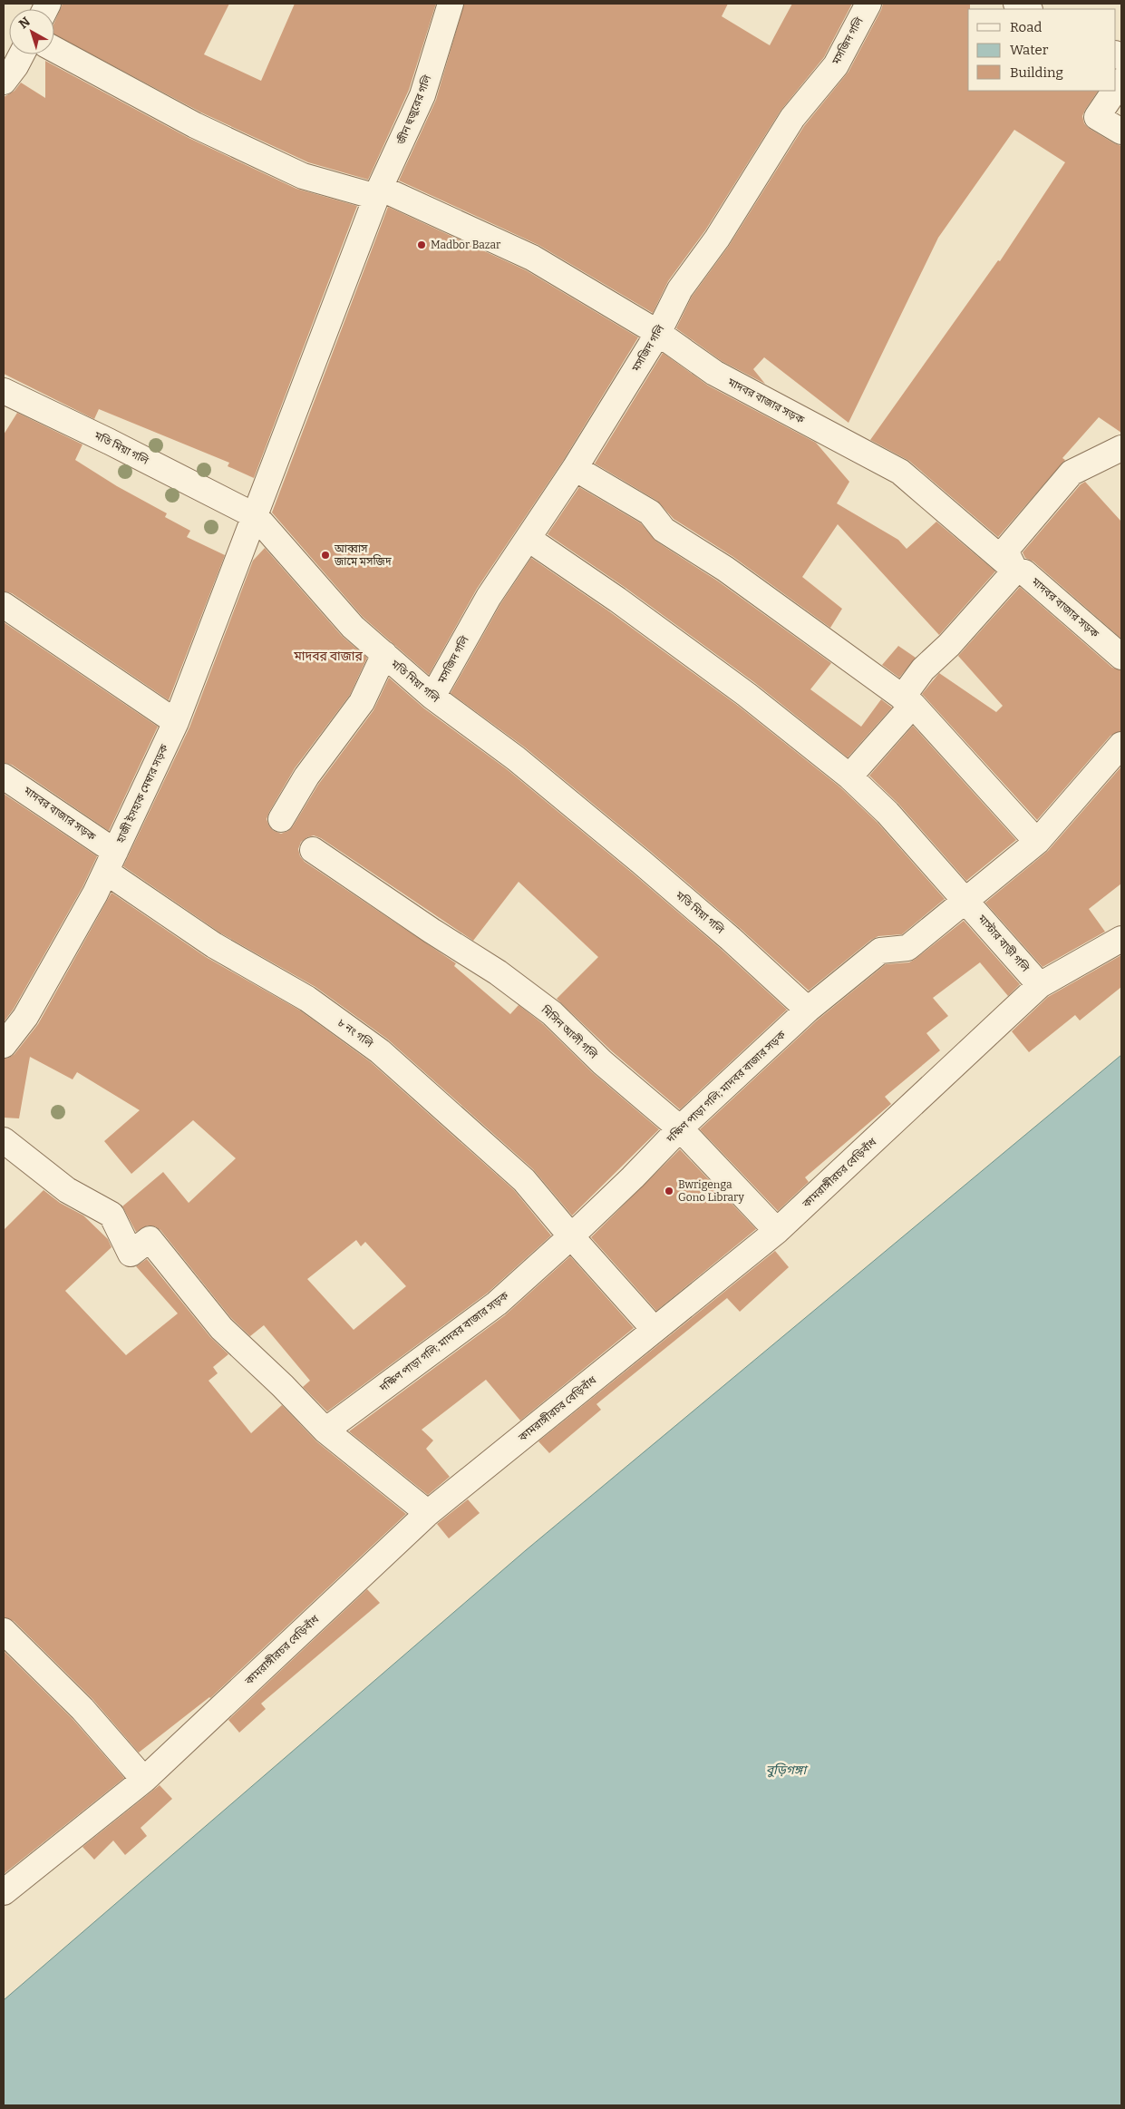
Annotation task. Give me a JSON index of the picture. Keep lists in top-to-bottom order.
{
  "streets": {
    "street": [
      "মসজিদ গলি",
      "জীন হুজুরের গলি",
      "মাদবর বাজার সড়ক",
      "মতি মিয়া গলি",
      "হাজী ইসহাক মেম্বার সড়ক",
      "মাস্টার বাড়ী গলি",
      "মিসিন আলী গলি",
      "৮ নং গলি",
      "দক্ষিণ পাড়া গলি; মাদবর বাজার সড়ক",
      "কামরাঙ্গীরচর বেড়িবাঁধ"
    ]
  },
  "crossings": [
    ["মসজিদ গলি", "মাদবর বাজার সড়ক"],
    ["মসজিদ গলি", "মতি মিয়া গলি"],
    ["মসজিদ গলি", "মাস্টার বাড়ী গলি"],
    ["জীন হুজুরের গলি", "মাদবর বাজার সড়ক"],
    ["মাদবর বাজার সড়ক", "হাজী ইসহাক মেম্বার সড়ক"],
    ["মাদবর বাজার সড়ক", "৮ নং গলি"],
    ["মতি মিয়া গলি", "দক্ষিণ পাড়া গলি; মাদবর বাজার সড়ক"],
    ["হাজী ইসহাক মেম্বার সড়ক", "৮ নং গলি"],
    ["মাস্টার বাড়ী গলি", "দক্ষিণ পাড়া গলি; মাদবর বাজার সড়ক"],
    ["মাস্টার বাড়ী গলি", "কামরাঙ্গীরচর বেড়িবাঁধ"],
    ["মিসিন আলী গলি", "দক্ষিণ পাড়া গলি; মাদবর বাজার সড়ক"],
    ["মিসিন আলী গলি", "কামরাঙ্গীরচর বেড়িবাঁধ"],
    ["৮ নং গলি", "দক্ষিণ পাড়া গলি; মাদবর বাজার সড়ক"],
    ["৮ নং গলি", "কামরাঙ্গীরচর বেড়িবাঁধ"]
  ],
  "districts": ["মাদবর বাজার"],
  "water": ["বুড়িগঙ্গা"],
  "places": ["Madbor Bazar", "আব্বাস জামে মসজিদ", "Bwrigenga Gono Library"],
  "legend": ["Road", "Water", "Building"],
  "north": "top left"
}
